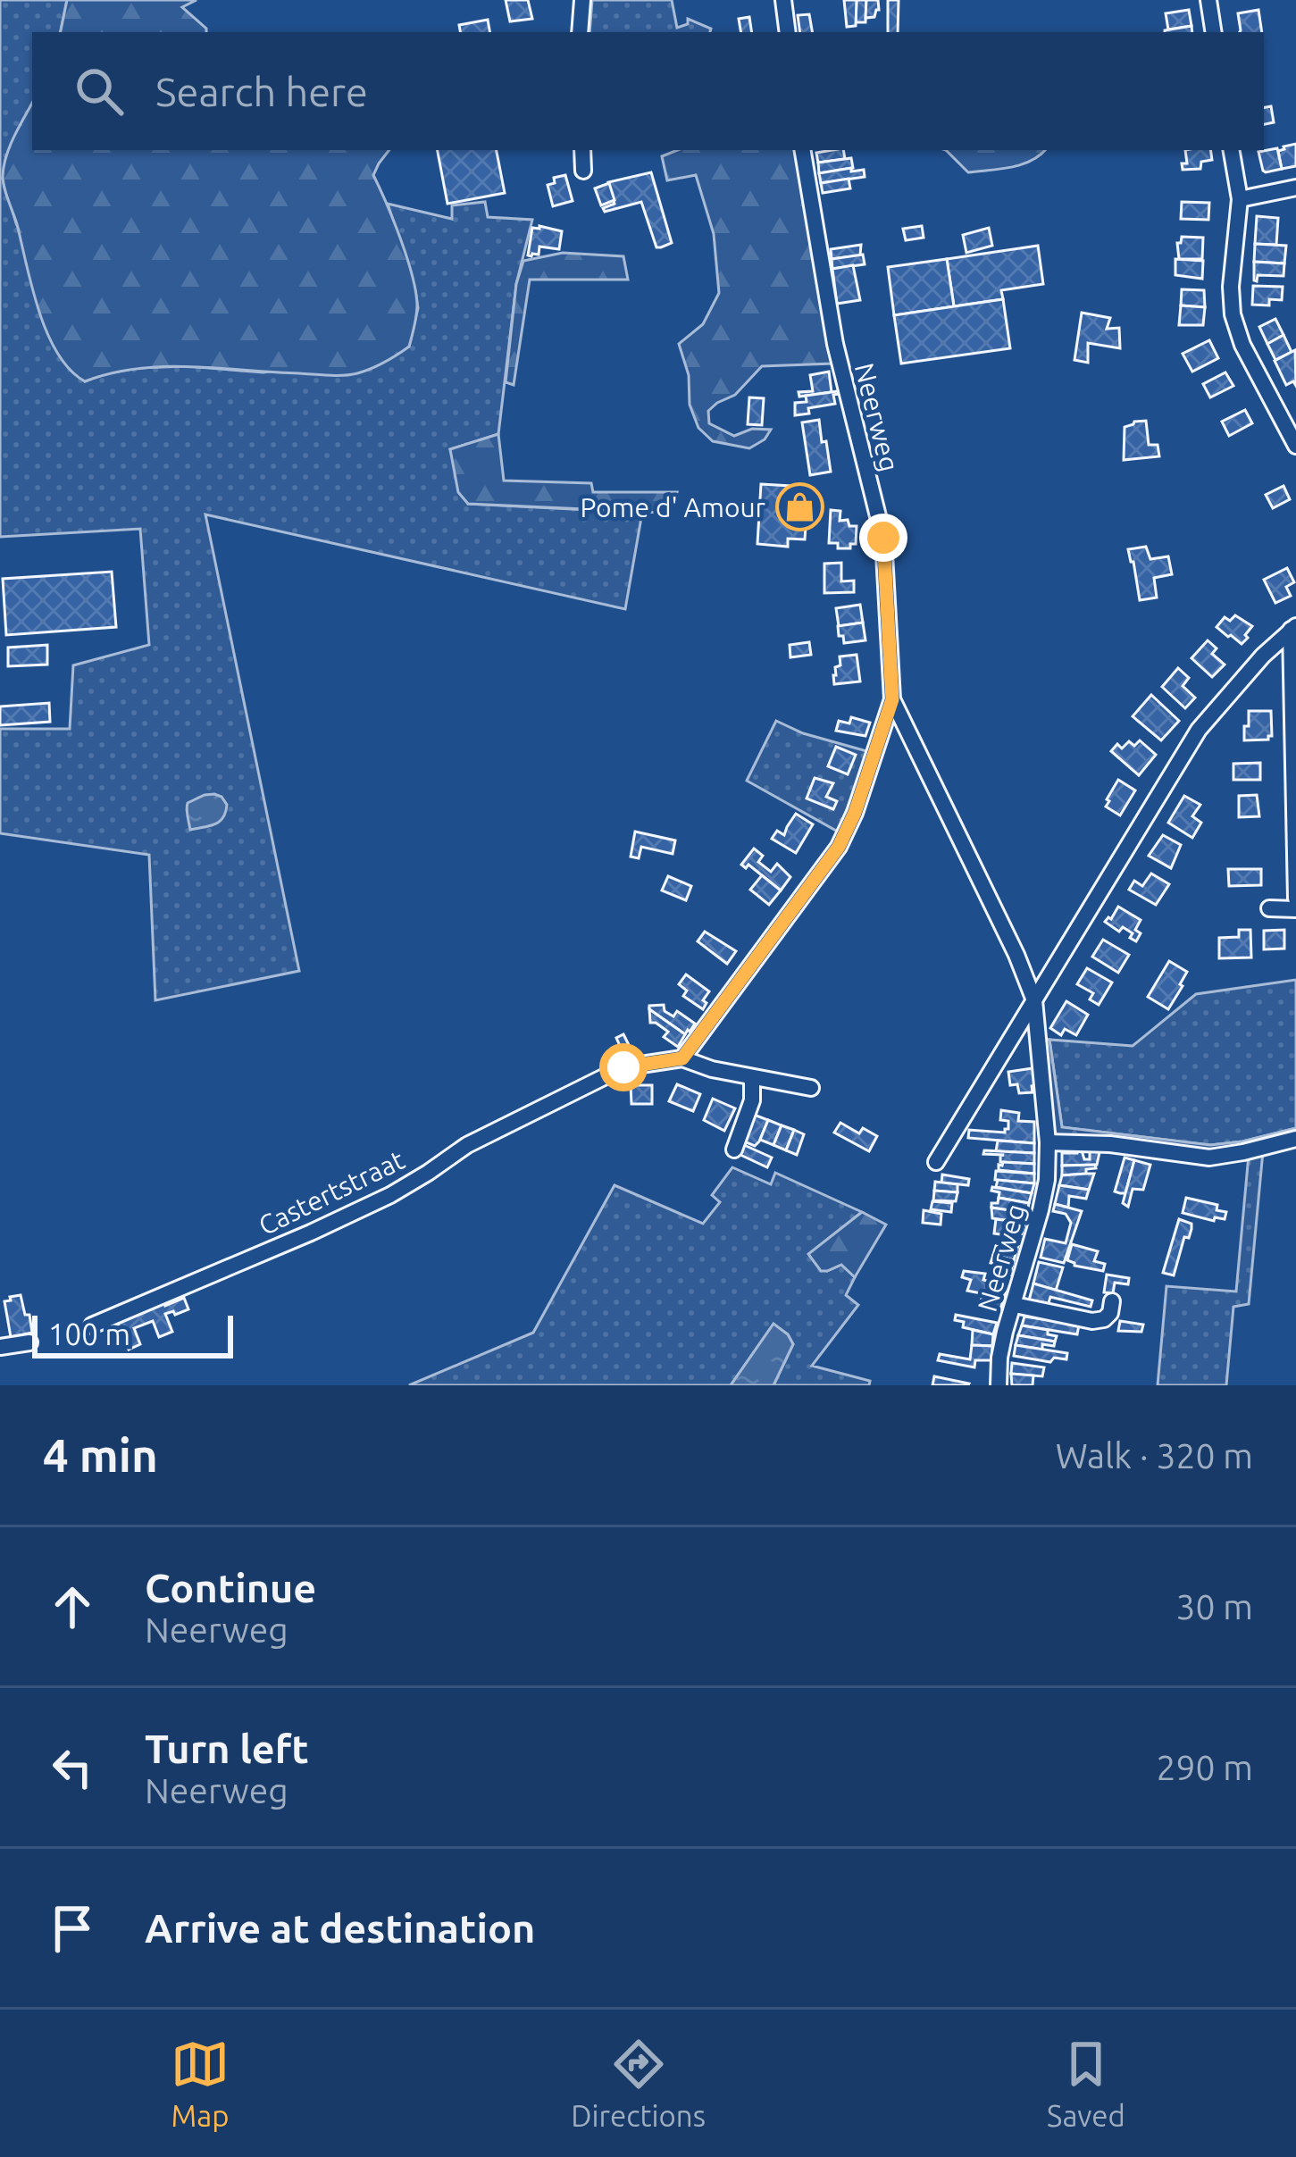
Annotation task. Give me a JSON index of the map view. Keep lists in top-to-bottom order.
{
  "streets": {
    "street": ["Neerweg", "Castertstraat"]
  },
  "crossings": [
    ["Neerweg", "Castertstraat"]
  ],
  "places": {
    "shop": ["Pome d' Amour"]
  },
  "scale_bar": "100 m",
  "page": {
    "search": "Search here",
    "scale": "100 m",
    "heading": ["4 min", "Walk · 320 m"],
    "list": [
      ["Continue", "Neerweg", "30 m"],
      ["Turn left", "Neerweg", "290 m"],
      "Arrive at destination"
    ],
    "nav": ["Map", "Directions", "Saved"]
  }
}
